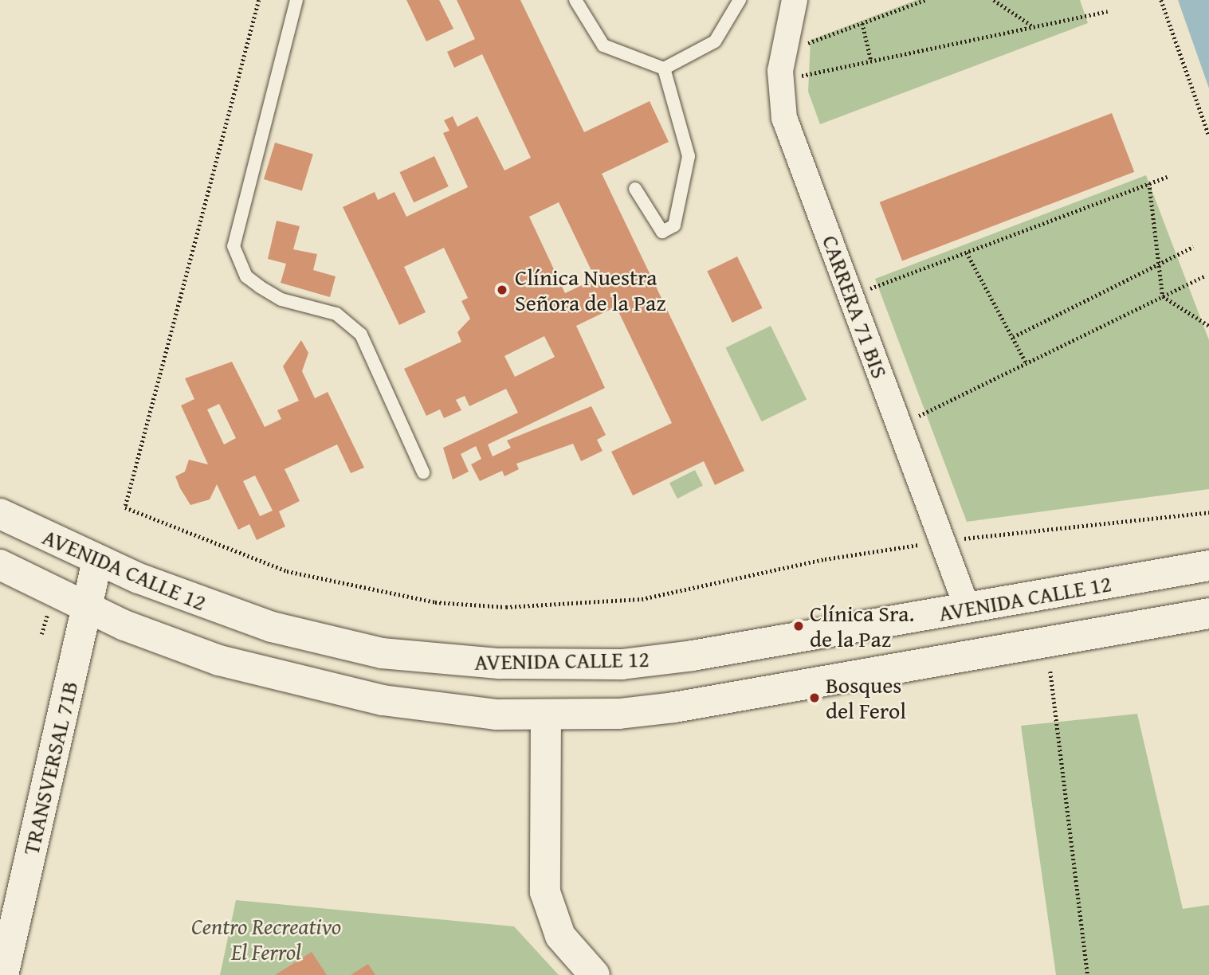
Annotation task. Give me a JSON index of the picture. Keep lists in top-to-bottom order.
{
  "streets": {
    "main road": ["AVENIDA CALLE 12", "TRANSVERSAL 71B"],
    "street": ["CARRERA 71 BIS"]
  },
  "crossings": [
    ["CARRERA 71 BIS", "AVENIDA CALLE 12"],
    ["AVENIDA CALLE 12", "TRANSVERSAL 71B"]
  ],
  "parks": ["Centro Recreativo El Ferrol"],
  "places": ["Clínica Nuestra Señora de la Paz", "Clínica Sra. de la Paz", "Bosques del Ferol"]
}
